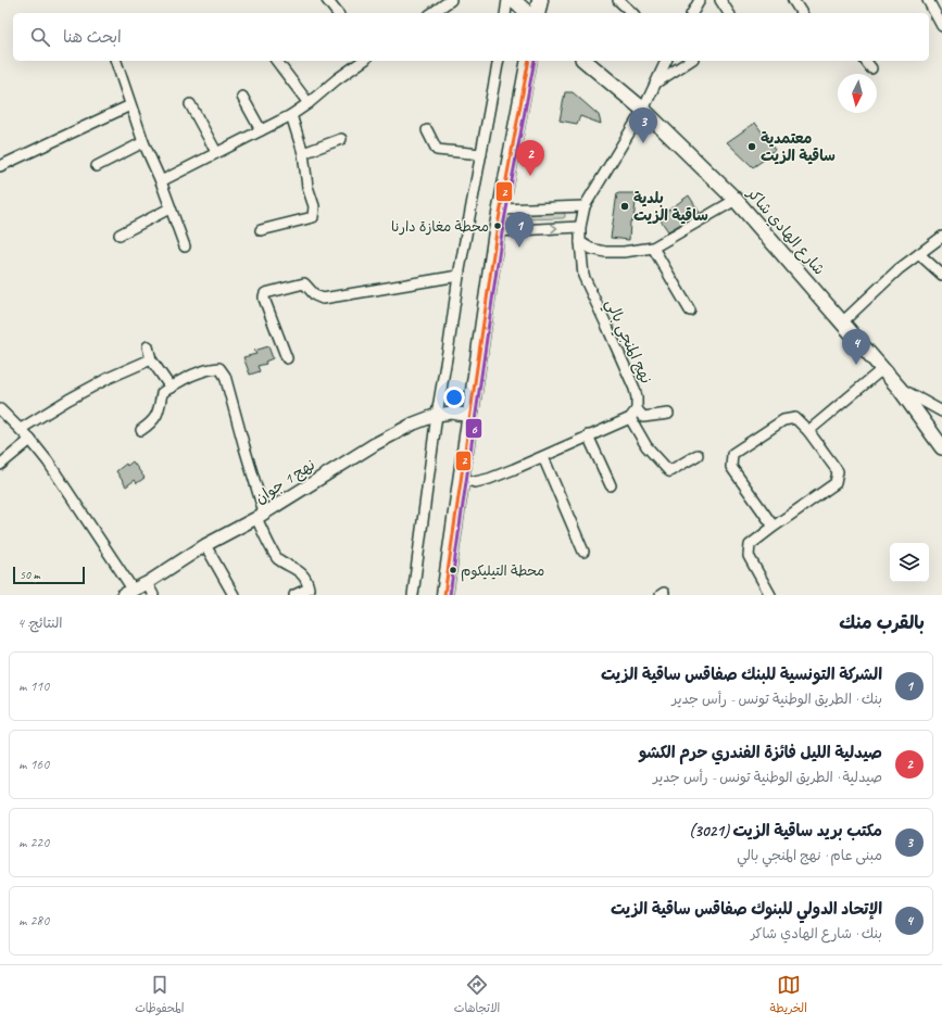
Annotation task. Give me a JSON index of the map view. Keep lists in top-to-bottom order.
{
  "streets": {
    "main road": ["شارع الهادي شاكر"],
    "street": ["نهج المنجي بالي", "نهج 1 جوان"]
  },
  "crossings": [
    ["شارع الهادي شاكر", "نهج المنجي بالي"]
  ],
  "places": [
    "معتمدية ساقية الزيت",
    "بلدية ساقية الزيت",
    "محطة مغازة دارنا",
    "محطة التيليكوم"
  ],
  "lines": ["transit line 2", "transit line 6"],
  "scale_bar": "50 m",
  "north": "bottom",
  "page": {
    "search": "ابحث هنا",
    "pins": [
      "3",
      "2",
      "1",
      "4"
    ],
    "scale": "50 m",
    "heading": ["بالقرب منك", "النتائج: 4"],
    "list": [
      {
        "mark": "1",
        "name": "الشركة التونسية للبنك صفاقس ساقية الزيت",
        "note": "بنك · الطريق الوطنية تونس - رأس جدير",
        "value": "110 m"
      },
      {
        "mark": "2",
        "name": "صيدلية الليل فائزة الفندري حرم الكشو",
        "note": "صيدلية · الطريق الوطنية تونس - رأس جدير",
        "value": "160 m"
      },
      {
        "mark": "3",
        "name": "مكتب بريد ساقية الزيت (3021)",
        "note": "مبنى عام · نهج المنجي بالي",
        "value": "220 m"
      },
      {
        "mark": "4",
        "name": "الإتحاد الدولي للبنوك صفاقس ساقية الزيت",
        "note": "بنك · شارع الهادي شاكر",
        "value": "280 m"
      }
    ],
    "nav": ["الخريطة", "الاتجاهات", "المحفوظات"]
  }
}
